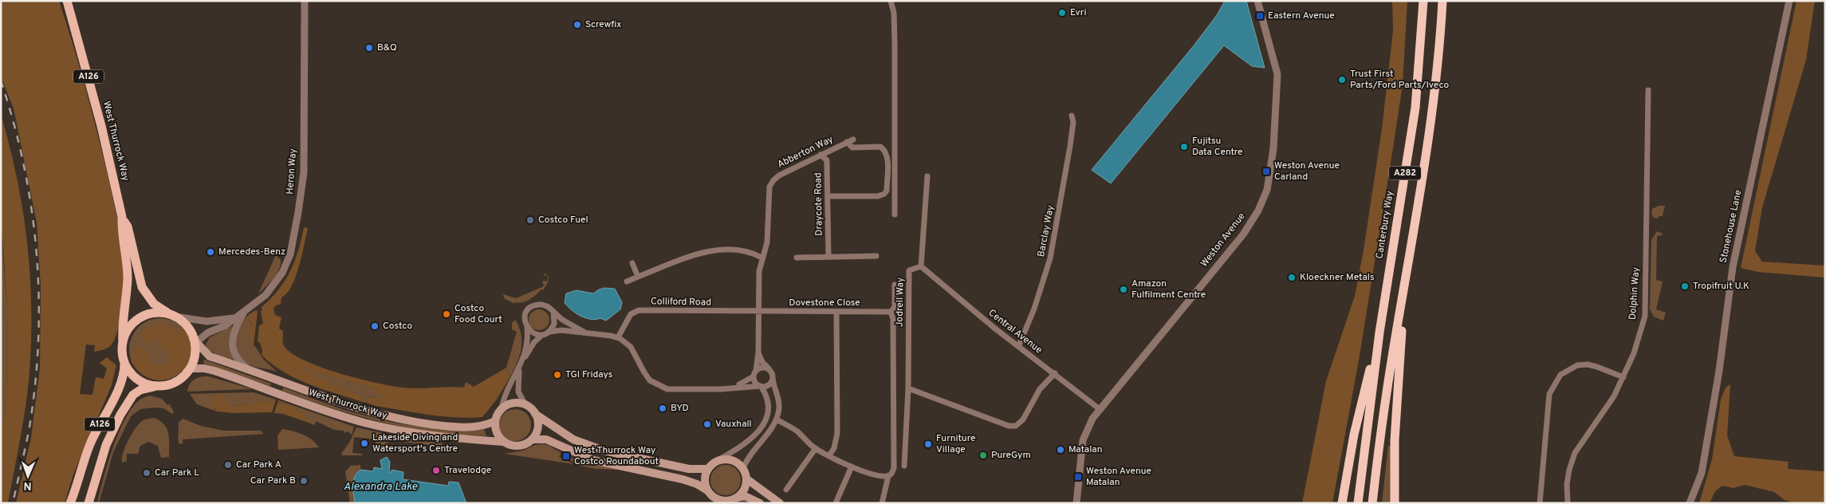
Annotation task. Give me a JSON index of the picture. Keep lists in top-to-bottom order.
{
  "streets": {
    "highway": ["A282", "Canterbury Way"],
    "main road": ["A126", "West Thurrock Way"],
    "street": [
      "Abberton Way",
      "Heron Way",
      "Draycote Road",
      "Stonehouse Lane",
      "Barclay Way",
      "Weston Avenue",
      "Dolphin Way",
      "Colliford Road",
      "Jodrell Way",
      "Dovestone Close",
      "Central Avenue"
    ]
  },
  "crossings": [
    ["A126", "West Thurrock Way"],
    ["A126", "Heron Way"],
    ["West Thurrock Way", "Heron Way"],
    ["Abberton Way", "Draycote Road"],
    ["Abberton Way", "Colliford Road"],
    ["Abberton Way", "Dovestone Close"],
    ["A282", "Canterbury Way"],
    ["Barclay Way", "Central Avenue"],
    ["Weston Avenue", "Central Avenue"],
    ["Colliford Road", "Dovestone Close"],
    ["Jodrell Way", "Central Avenue"]
  ],
  "water": ["Alexandra Lake"],
  "places": {
    "other": [
      "Evri",
      "Screwfix",
      "B&Q",
      "Trust First Parts/Ford Parts/Iveco",
      "Fujitsu Data Centre",
      "Costco Fuel",
      "Mercedes-Benz",
      "Kloeckner Metals",
      "Tropifruit U.K",
      "Amazon Fulfilment Centre",
      "Costco Food Court",
      "Costco",
      "TGI Fridays",
      "BYD",
      "Vauxhall",
      "Lakeside Diving and Watersport's Centre",
      "Furniture Village",
      "Matalan",
      "PureGym",
      "Car Park A",
      "Travelodge",
      "Car Park L",
      "Car Park B"
    ],
    "transit": [
      "Eastern Avenue",
      "Weston Avenue Carland",
      "West Thurrock Way Costco Roundabout",
      "Weston Avenue Matalan"
    ]
  },
  "north": "bottom"
}
